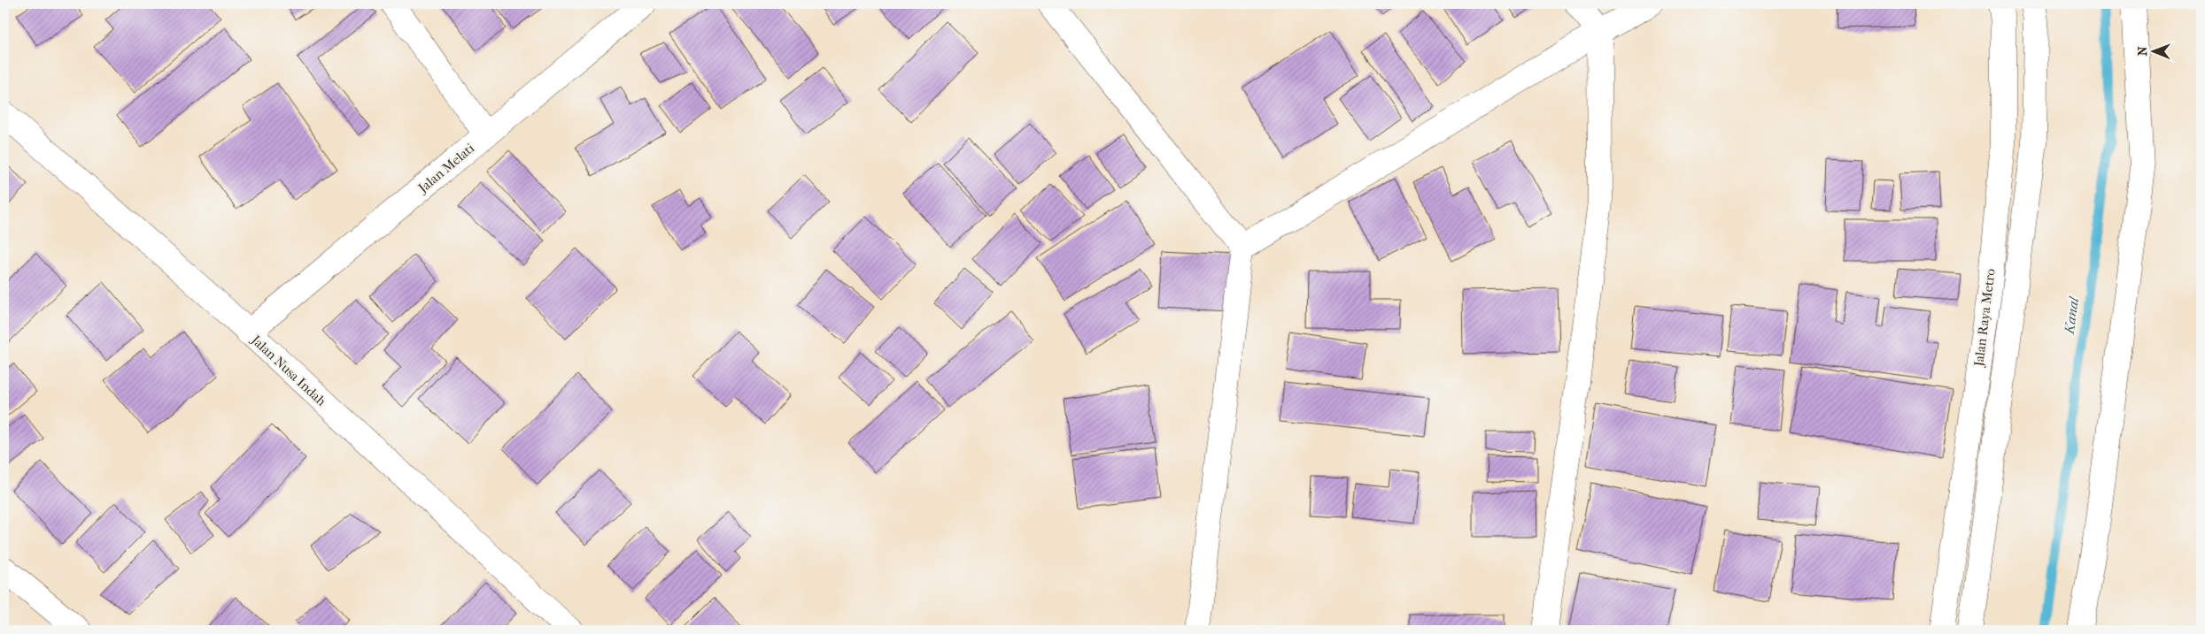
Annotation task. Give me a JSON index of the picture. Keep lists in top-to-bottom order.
{
  "streets": {
    "main road": ["Jalan Melati", "Jalan Raya Metro", "Jalan Nusa Indah"]
  },
  "crossings": [
    ["Jalan Melati", "Jalan Nusa Indah"]
  ],
  "water": ["Kanal"],
  "north": "left"
}
